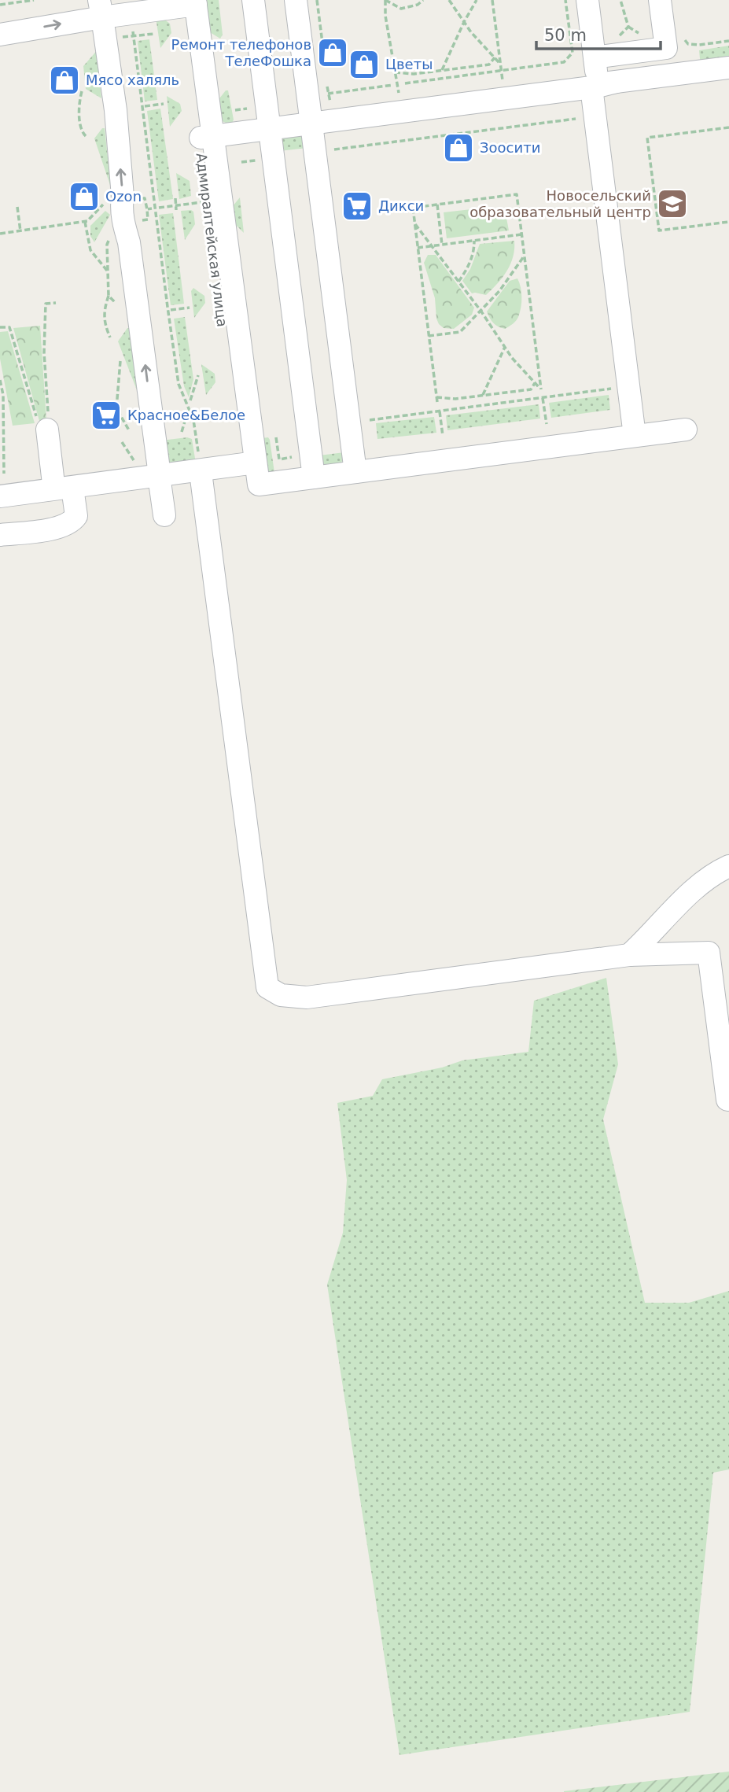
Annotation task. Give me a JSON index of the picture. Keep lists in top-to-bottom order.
{
  "streets": {
    "street": ["Адмиралтейская улица"]
  },
  "places": {
    "shop": [
      "Ремонт телефонов ТелеФошка",
      "Цветы",
      "Мясо халяль",
      "Зоосити",
      "Ozon"
    ],
    "school or university": ["Новосельский образовательный центр"],
    "supermarket": ["Дикси", "Красное&Белое"]
  },
  "scale_bar": "50 m"
}
